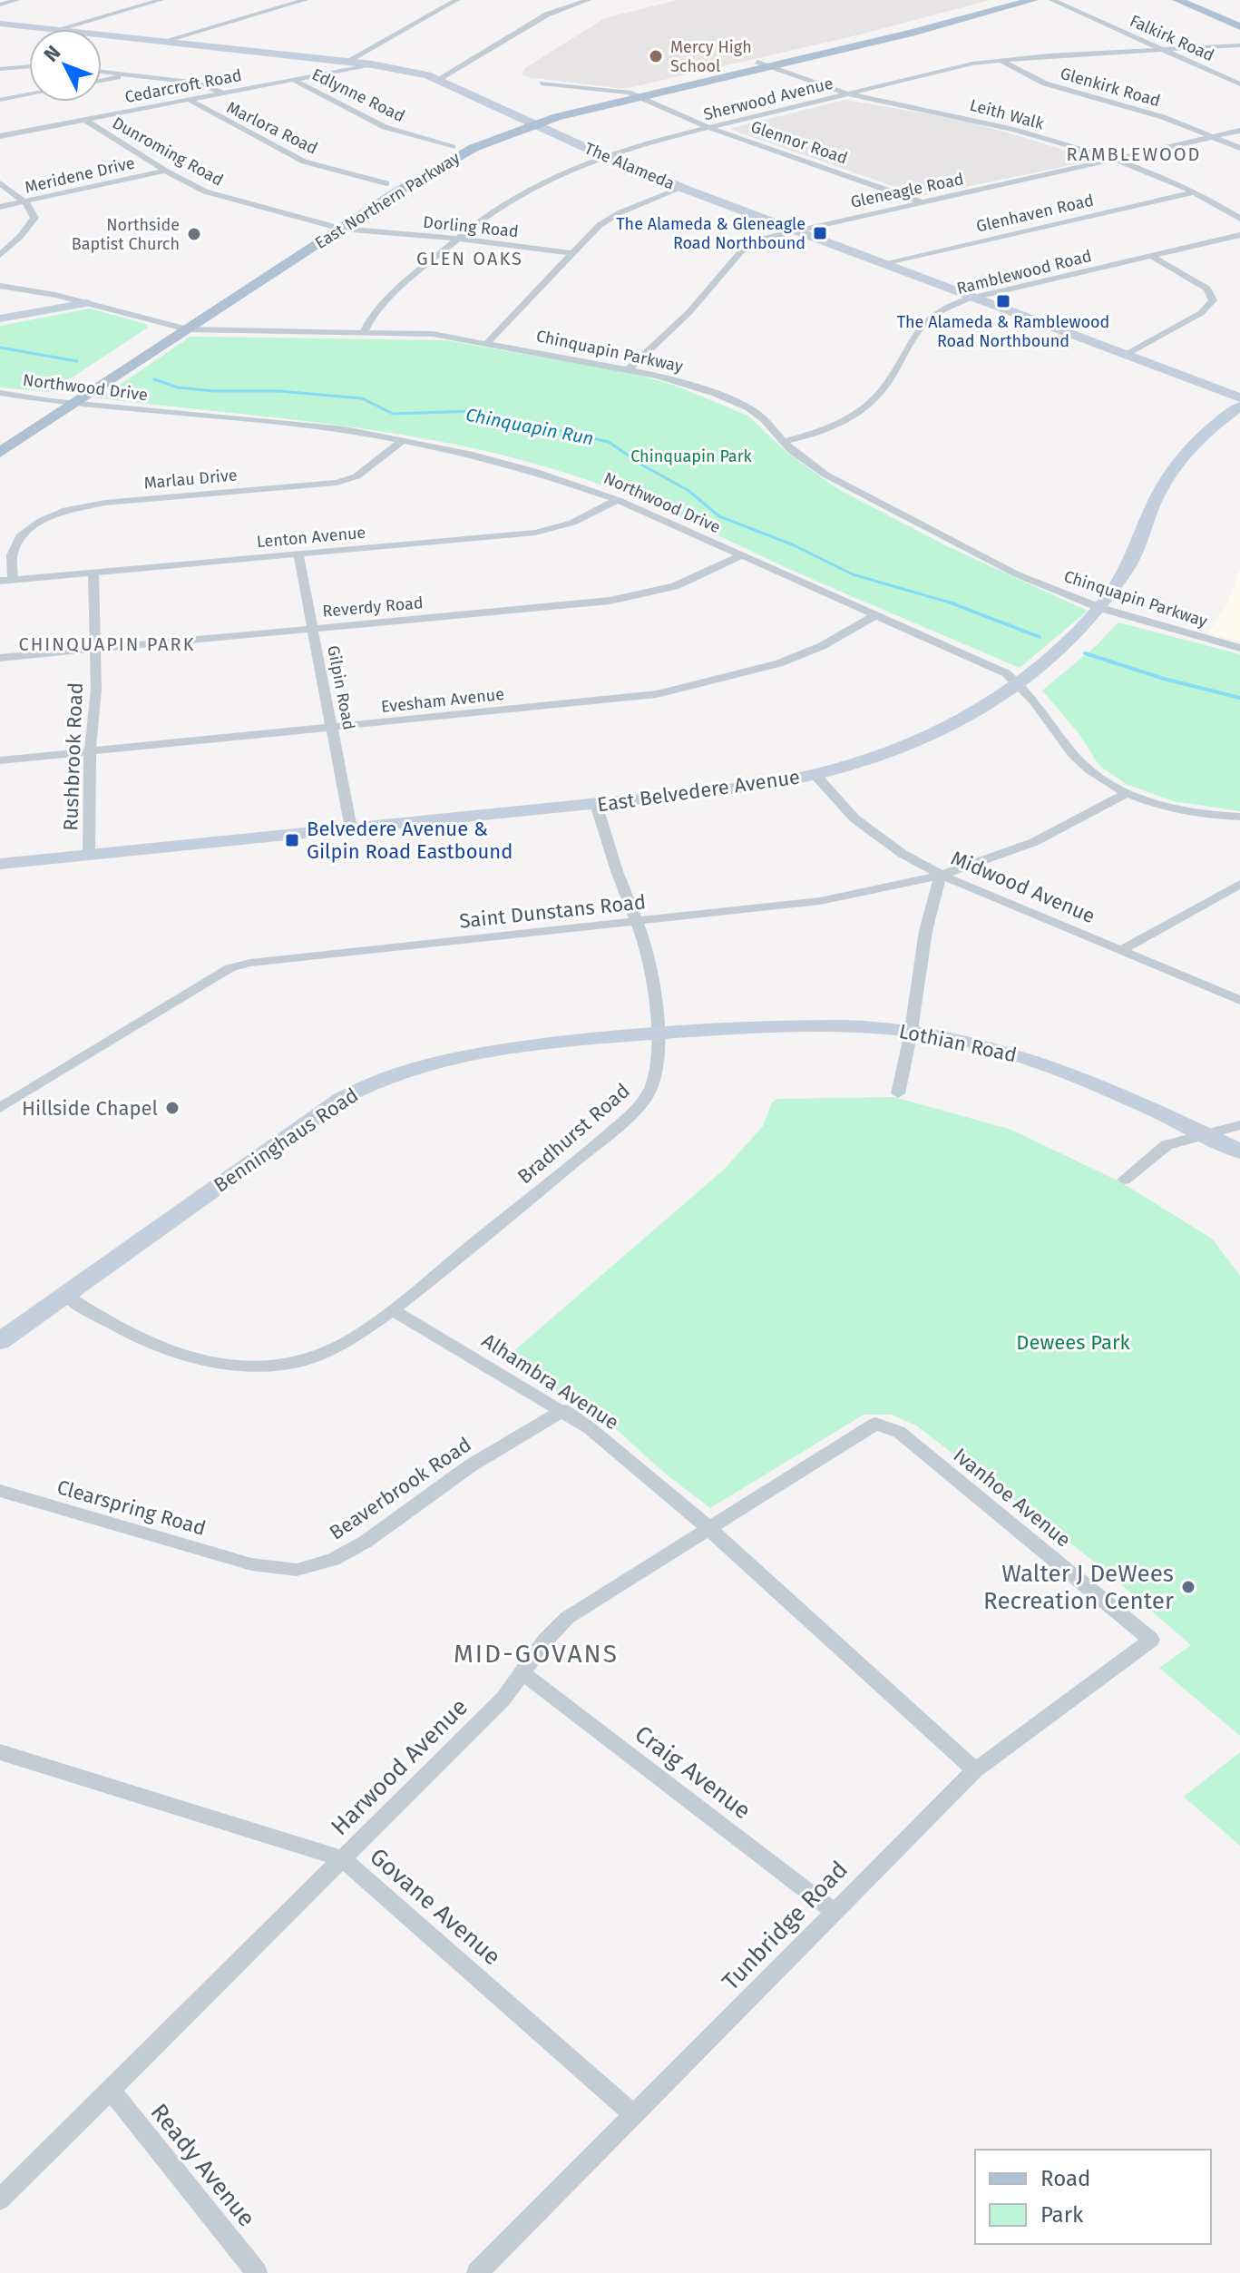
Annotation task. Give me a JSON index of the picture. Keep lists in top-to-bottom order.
{
  "streets": {
    "main road": [
      "The Alameda",
      "East Northern Parkway",
      "East Belvedere Avenue",
      "Lothian Road",
      "Benninghaus Road"
    ],
    "street": [
      "Falkirk Road",
      "Cedarcroft Road",
      "Glenkirk Road",
      "Edlynne Road",
      "Sherwood Avenue",
      "Leith Walk",
      "Marlora Road",
      "Glennor Road",
      "Dunroming Road",
      "Meridene Drive",
      "Gleneagle Road",
      "Glenhaven Road",
      "Dorling Road",
      "Ramblewood Road",
      "Chinquapin Parkway",
      "Northwood Drive",
      "Marlau Drive",
      "Lenton Avenue",
      "Reverdy Road",
      "Gilpin Road",
      "Evesham Avenue",
      "Rushbrook Road",
      "Midwood Avenue",
      "Saint Dunstans Road",
      "Bradhurst Road",
      "Alhambra Avenue",
      "Beaverbrook Road",
      "Ivanhoe Avenue",
      "Clearspring Road",
      "Harwood Avenue",
      "Craig Avenue",
      "Govane Avenue",
      "Tunbridge Road",
      "Ready Avenue"
    ]
  },
  "crossings": [
    ["Falkirk Road", "Sherwood Avenue"],
    ["Cedarcroft Road", "Edlynne Road"],
    ["Cedarcroft Road", "Marlora Road"],
    ["Cedarcroft Road", "Dunroming Road"],
    ["Cedarcroft Road", "The Alameda"],
    ["Glenkirk Road", "Sherwood Avenue"],
    ["Glenkirk Road", "Gleneagle Road"],
    ["Edlynne Road", "East Northern Parkway"],
    ["Sherwood Avenue", "Leith Walk"],
    ["Sherwood Avenue", "Glennor Road"],
    ["Sherwood Avenue", "The Alameda"],
    ["Sherwood Avenue", "Dorling Road"],
    ["Sherwood Avenue", "Chinquapin Parkway"],
    ["Leith Walk", "Gleneagle Road"],
    ["Leith Walk", "East Northern Parkway"],
    ["Leith Walk", "Glenhaven Road"],
    ["Marlora Road", "East Northern Parkway"],
    ["Glennor Road", "Gleneagle Road"],
    ["Glennor Road", "East Northern Parkway"],
    ["Dunroming Road", "Meridene Drive"],
    ["Dunroming Road", "East Northern Parkway"],
    ["Dunroming Road", "Dorling Road"],
    ["The Alameda", "Gleneagle Road"],
    ["The Alameda", "East Northern Parkway"],
    ["The Alameda", "Glenhaven Road"],
    ["The Alameda", "Ramblewood Road"],
    ["Gleneagle Road", "Chinquapin Parkway"],
    ["East Northern Parkway", "Dorling Road"],
    ["East Northern Parkway", "Chinquapin Parkway"],
    ["East Northern Parkway", "Northwood Drive"],
    ["Ramblewood Road", "Chinquapin Parkway"],
    ["Chinquapin Parkway", "East Belvedere Avenue"],
    ["Northwood Drive", "Marlau Drive"],
    ["Northwood Drive", "Lenton Avenue"],
    ["Northwood Drive", "Reverdy Road"],
    ["Northwood Drive", "Evesham Avenue"],
    ["Northwood Drive", "East Belvedere Avenue"],
    ["Northwood Drive", "Saint Dunstans Road"],
    ["Marlau Drive", "Lenton Avenue"],
    ["Lenton Avenue", "Gilpin Road"],
    ["Lenton Avenue", "Rushbrook Road"],
    ["Reverdy Road", "Gilpin Road"],
    ["Reverdy Road", "Rushbrook Road"],
    ["Gilpin Road", "Evesham Avenue"],
    ["Gilpin Road", "East Belvedere Avenue"],
    ["Evesham Avenue", "Rushbrook Road"],
    ["Rushbrook Road", "East Belvedere Avenue"],
    ["East Belvedere Avenue", "Midwood Avenue"],
    ["East Belvedere Avenue", "Bradhurst Road"],
    ["Midwood Avenue", "Saint Dunstans Road"],
    ["Saint Dunstans Road", "Bradhurst Road"],
    ["Lothian Road", "Bradhurst Road"],
    ["Lothian Road", "Benninghaus Road"],
    ["Bradhurst Road", "Benninghaus Road"],
    ["Bradhurst Road", "Alhambra Avenue"],
    ["Alhambra Avenue", "Beaverbrook Road"],
    ["Alhambra Avenue", "Harwood Avenue"],
    ["Alhambra Avenue", "Tunbridge Road"],
    ["Beaverbrook Road", "Clearspring Road"],
    ["Ivanhoe Avenue", "Harwood Avenue"],
    ["Ivanhoe Avenue", "Tunbridge Road"],
    ["Harwood Avenue", "Craig Avenue"],
    ["Harwood Avenue", "Govane Avenue"],
    ["Harwood Avenue", "Ready Avenue"],
    ["Craig Avenue", "Tunbridge Road"],
    ["Govane Avenue", "Tunbridge Road"]
  ],
  "districts": [
    "RAMBLEWOOD",
    "GLEN OAKS",
    "CHINQUAPIN PARK",
    "MID-GOVANS"
  ],
  "water": ["Chinquapin Run"],
  "parks": ["Chinquapin Park", "Dewees Park"],
  "places": {
    "other": [
      "Mercy High School",
      "Northside Baptist Church",
      "Hillside Chapel",
      "Walter J DeWees Recreation Center"
    ],
    "transit": ["The Alameda & Gleneagle Road Northbound", "The Alameda & Ramblewood Road Northbound", "Belvedere Avenue & Gilpin Road Eastbound"]
  },
  "legend": ["Road", "Park"],
  "north": "top left"
}
